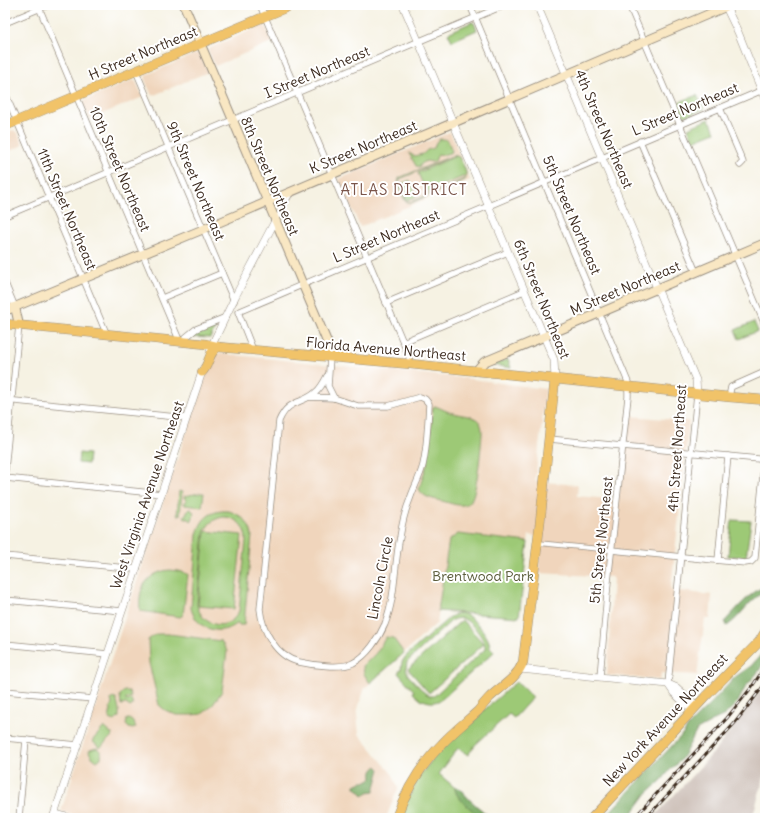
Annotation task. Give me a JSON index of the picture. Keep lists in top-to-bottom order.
{
  "streets": {
    "main road": [
      "H Street Northeast",
      "K Street Northeast",
      "8th Street Northeast",
      "M Street Northeast",
      "6th Street Northeast",
      "Florida Avenue Northeast",
      "New York Avenue Northeast"
    ],
    "street": [
      "I Street Northeast",
      "L Street Northeast",
      "4th Street Northeast",
      "10th Street Northeast",
      "9th Street Northeast",
      "11th Street Northeast",
      "5th Street Northeast",
      "West Virginia Avenue Northeast",
      "Lincoln Circle"
    ]
  },
  "crossings": [
    ["H Street Northeast", "10th Street Northeast"],
    ["H Street Northeast", "8th Street Northeast"],
    ["H Street Northeast", "9th Street Northeast"],
    ["H Street Northeast", "11th Street Northeast"],
    ["I Street Northeast", "10th Street Northeast"],
    ["I Street Northeast", "8th Street Northeast"],
    ["I Street Northeast", "9th Street Northeast"],
    ["I Street Northeast", "11th Street Northeast"],
    ["I Street Northeast", "5th Street Northeast"],
    ["I Street Northeast", "6th Street Northeast"],
    ["L Street Northeast", "4th Street Northeast"],
    ["L Street Northeast", "8th Street Northeast"],
    ["L Street Northeast", "5th Street Northeast"],
    ["L Street Northeast", "6th Street Northeast"],
    ["L Street Northeast", "Florida Avenue Northeast"],
    ["4th Street Northeast", "K Street Northeast"],
    ["4th Street Northeast", "M Street Northeast"],
    ["4th Street Northeast", "Florida Avenue Northeast"],
    ["K Street Northeast", "10th Street Northeast"],
    ["K Street Northeast", "8th Street Northeast"],
    ["K Street Northeast", "9th Street Northeast"],
    ["K Street Northeast", "11th Street Northeast"],
    ["K Street Northeast", "5th Street Northeast"],
    ["K Street Northeast", "6th Street Northeast"],
    ["10th Street Northeast", "Florida Avenue Northeast"],
    ["8th Street Northeast", "Florida Avenue Northeast"],
    ["8th Street Northeast", "Lincoln Circle"],
    ["11th Street Northeast", "Florida Avenue Northeast"],
    ["5th Street Northeast", "M Street Northeast"],
    ["5th Street Northeast", "Florida Avenue Northeast"],
    ["M Street Northeast", "6th Street Northeast"],
    ["M Street Northeast", "Florida Avenue Northeast"],
    ["6th Street Northeast", "Florida Avenue Northeast"],
    ["Florida Avenue Northeast", "Lincoln Circle"]
  ],
  "districts": ["ATLAS DISTRICT"],
  "parks": ["Brentwood Park"]
}
